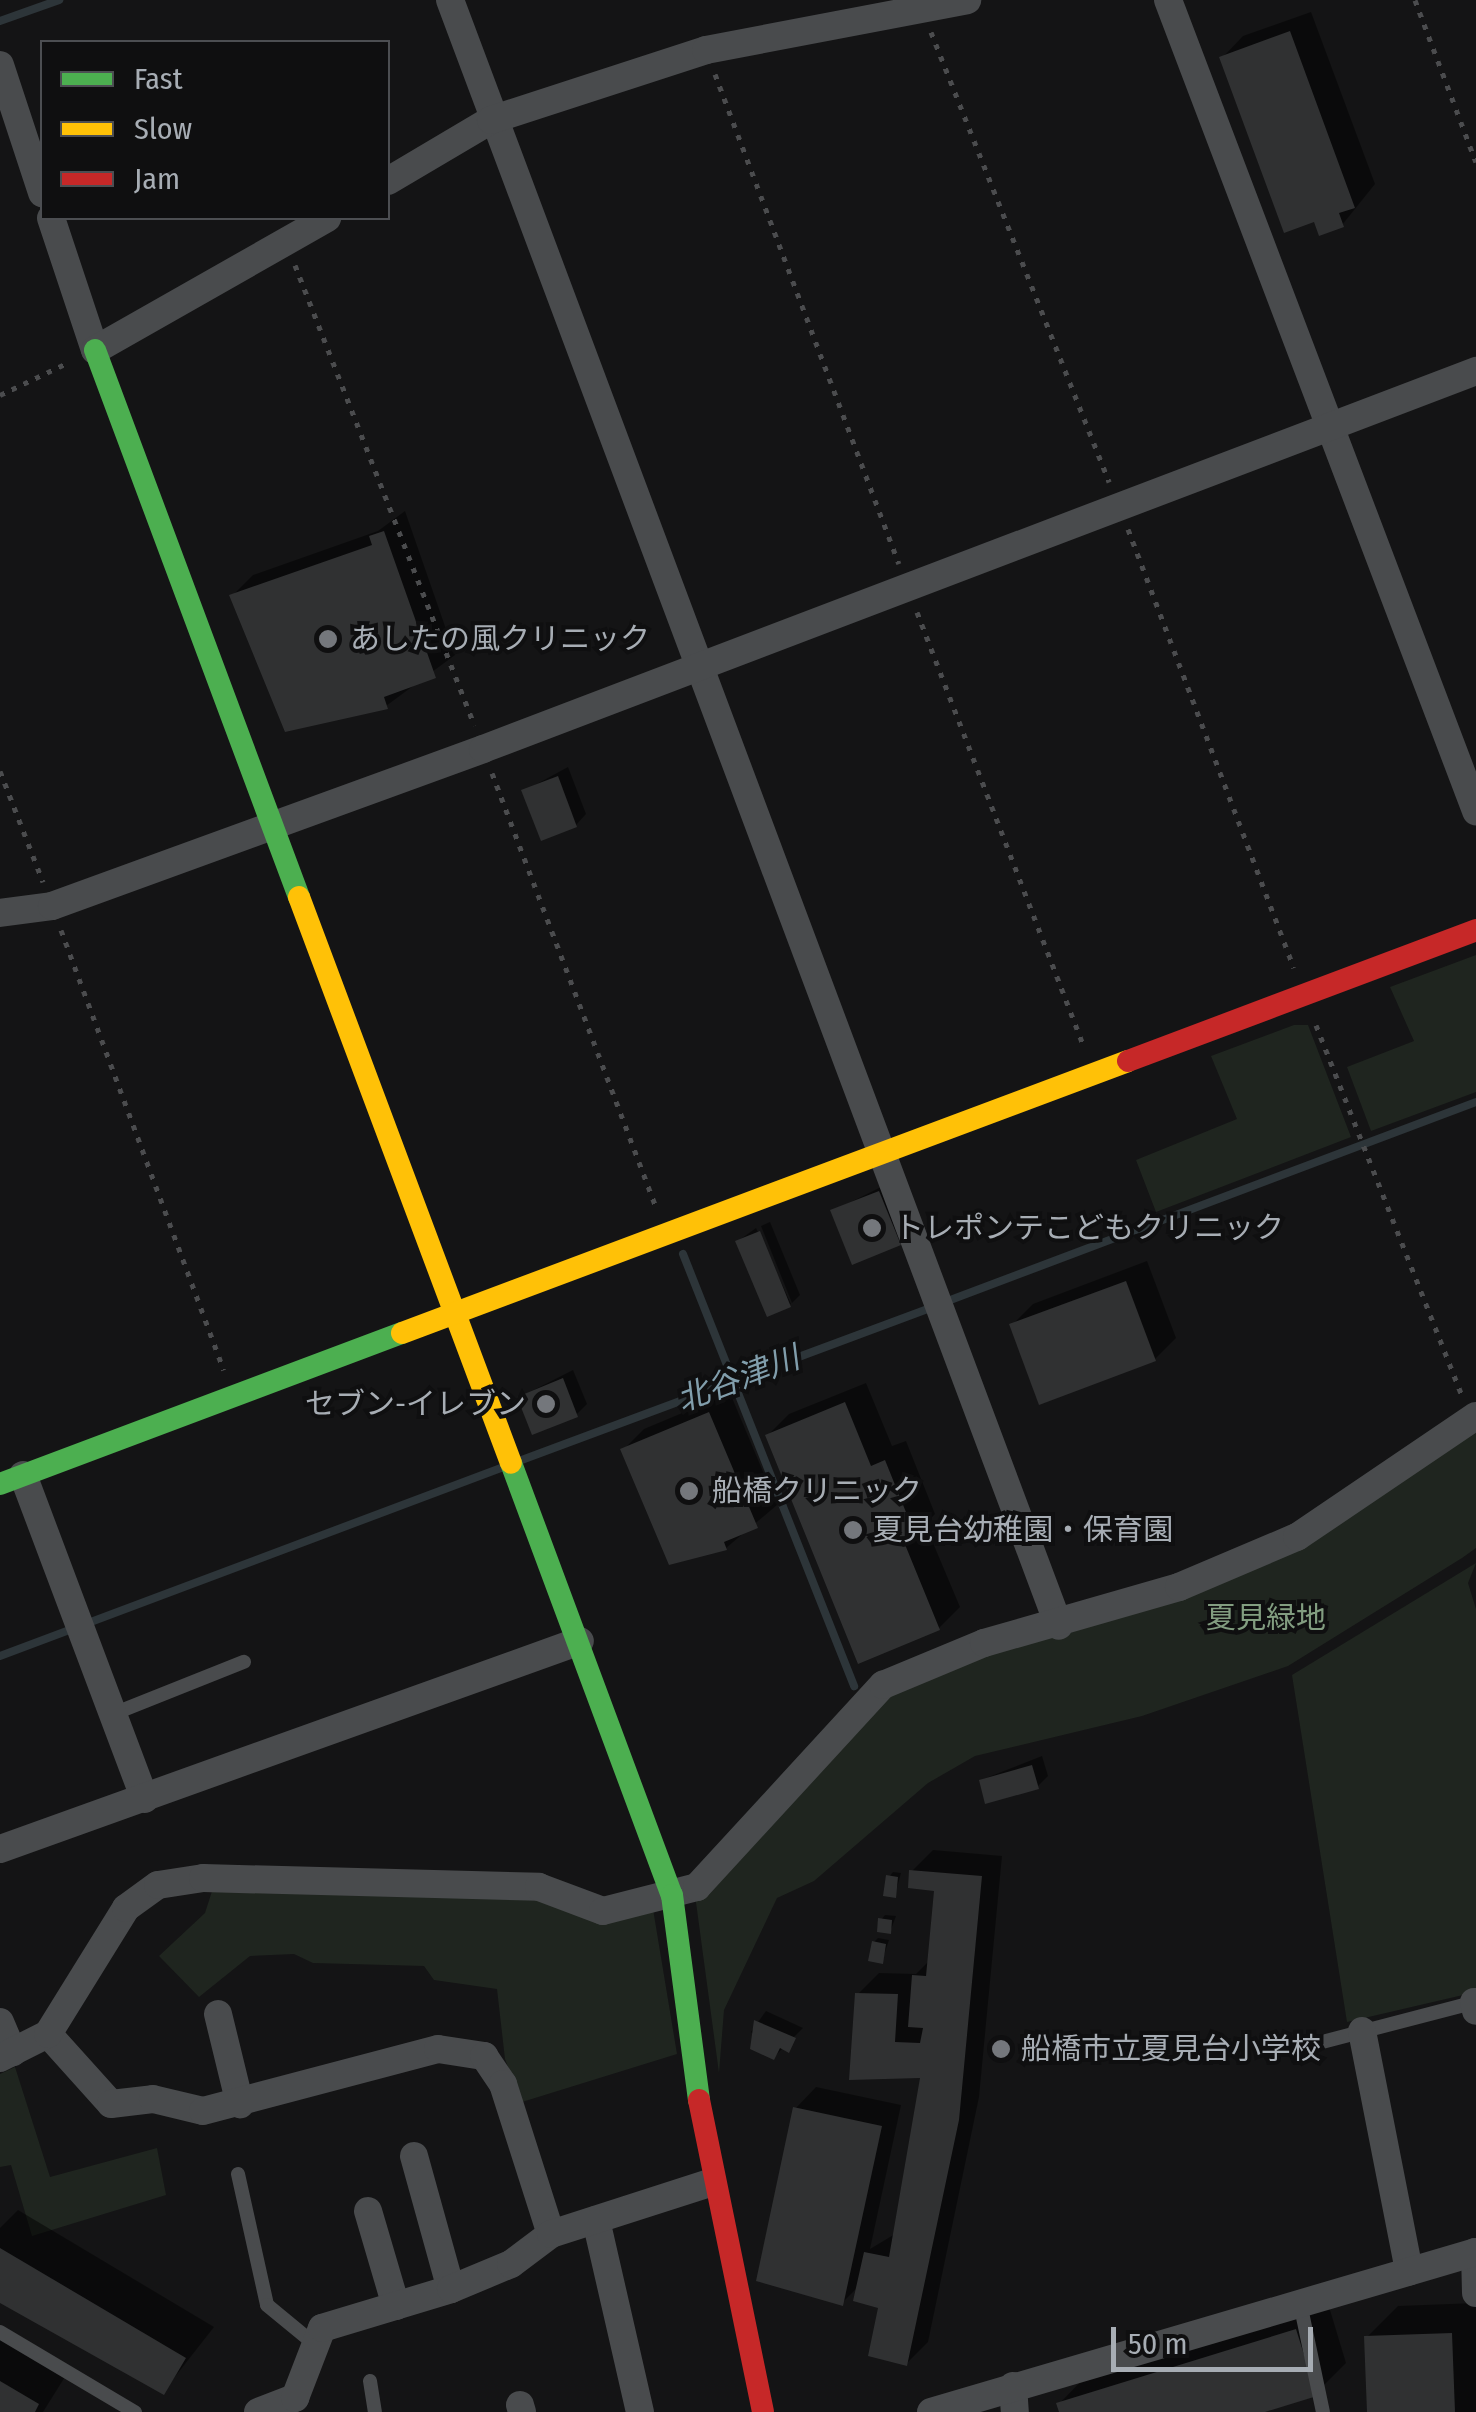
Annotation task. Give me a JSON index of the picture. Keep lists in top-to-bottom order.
{
  "water": ["北谷津川"],
  "parks": ["夏見緑地"],
  "places": [
    "あしたの風クリニック",
    "トレポンテこどもクリニック",
    "セブン-イレブン",
    "船橋クリニック",
    "夏見台幼稚園・保育園",
    "船橋市立夏見台小学校"
  ],
  "legend": ["Fast", "Slow", "Jam"],
  "scale_bar": "50 m"
}
